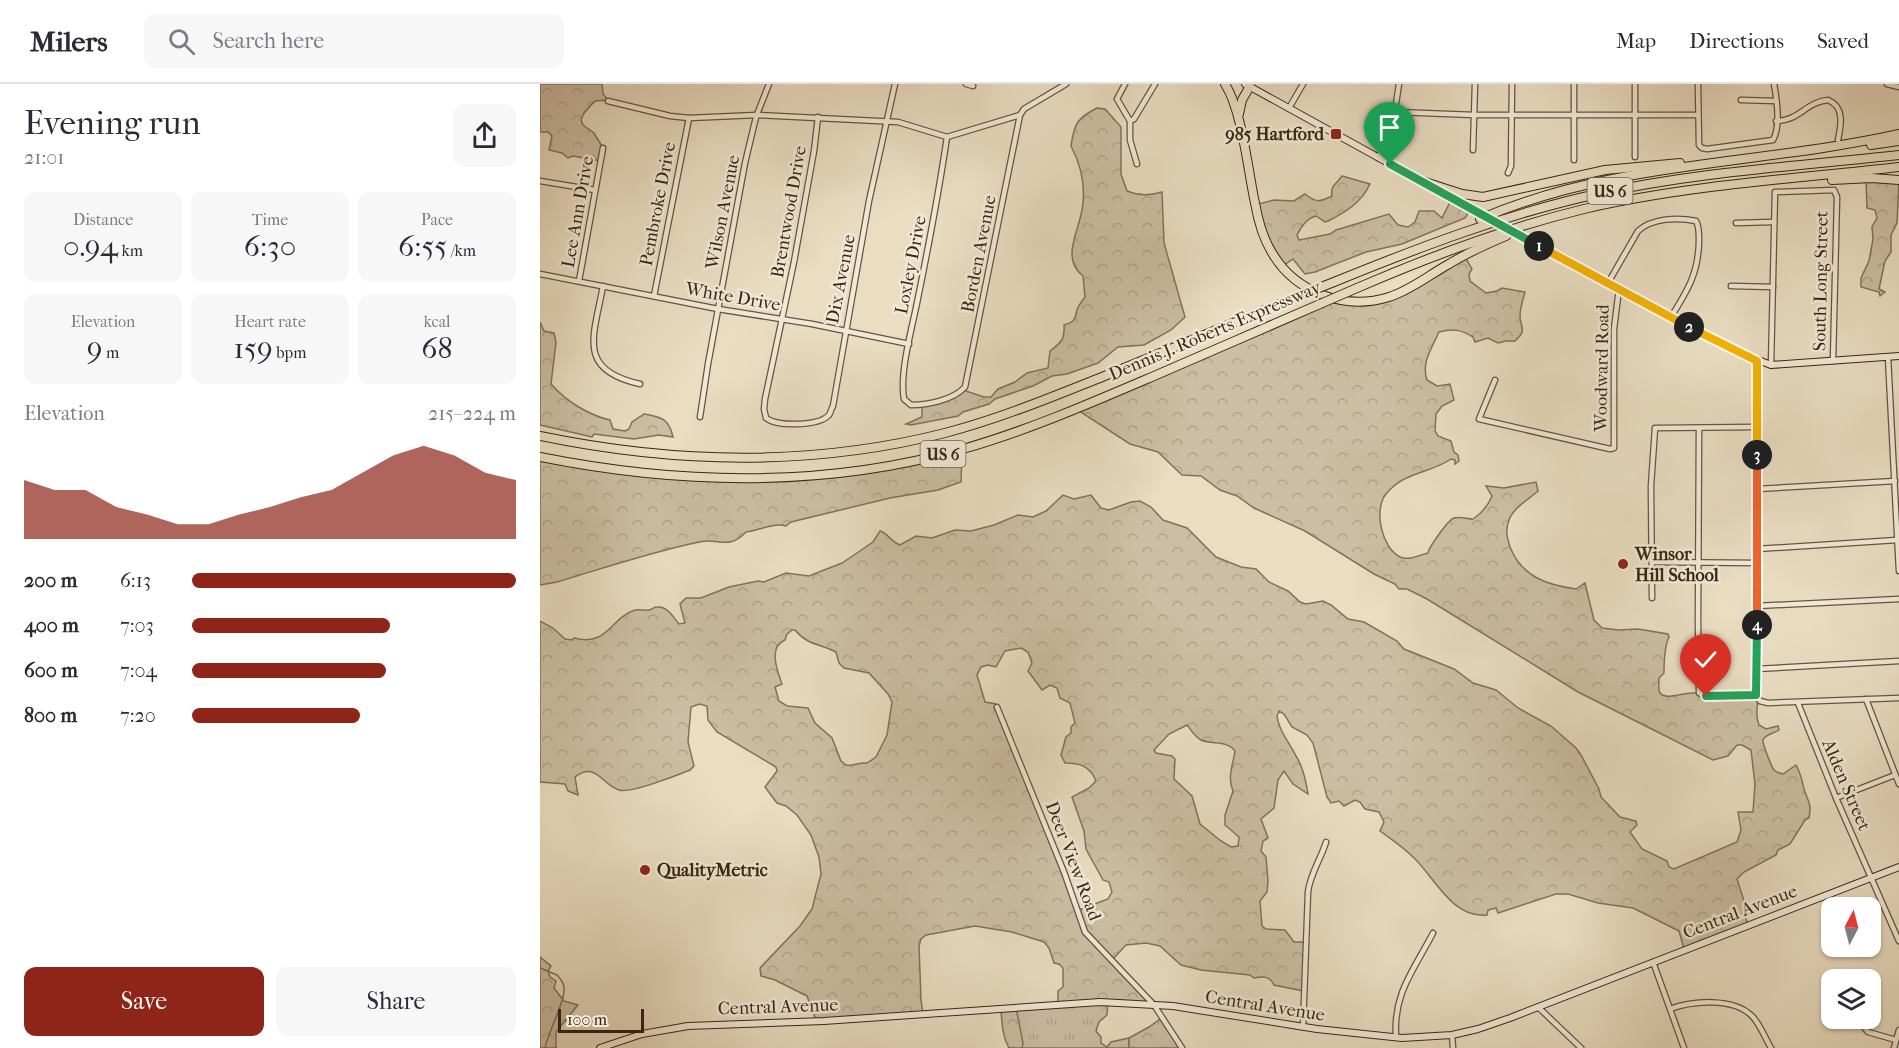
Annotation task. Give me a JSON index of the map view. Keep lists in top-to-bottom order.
{
  "streets": {
    "highway": ["US 6", "Dennis J. Roberts Expressway"],
    "main road": ["Central Avenue"],
    "street": [
      "Pembroke Drive",
      "Lee Ann Drive",
      "Wilson Avenue",
      "Brentwood Drive",
      "Borden Avenue",
      "Loxley Drive",
      "Dix Avenue",
      "South Long Street",
      "White Drive",
      "Woodward Road",
      "Alden Street",
      "Deer View Road"
    ]
  },
  "crossings": [
    ["Pembroke Drive", "White Drive"],
    ["Lee Ann Drive", "White Drive"],
    ["Wilson Avenue", "White Drive"],
    ["Brentwood Drive", "Dix Avenue"],
    ["Brentwood Drive", "White Drive"],
    ["Borden Avenue", "Loxley Drive"],
    ["Loxley Drive", "White Drive"],
    ["Dix Avenue", "White Drive"],
    ["Alden Street", "Central Avenue"],
    ["Deer View Road", "Central Avenue"]
  ],
  "places": {
    "transit": ["985 Hartford"],
    "other": ["Winsor Hill School", "QualityMetric"]
  },
  "scale_bar": "100 m",
  "north": "top",
  "page": {
    "header": "Milers",
    "search": "Search here",
    "nav": ["Map", "Directions", "Saved"],
    "heading": ["Evening run", "21:01"],
    "stats": [
      ["Distance", "0.94 km"],
      ["Time", "6:30"],
      ["Pace", "6:55 /km"],
      ["Elevation", "9 m"],
      ["Heart rate", "159 bpm"],
      ["kcal", "68"]
    ],
    "pins": [
      "1",
      "2",
      "3",
      "4"
    ],
    "chart": ["Elevation", "215–224 m"],
    "list": [
      {
        "name": "200 m",
        "note": "6:13"
      },
      {
        "name": "400 m",
        "note": "7:03"
      },
      {
        "name": "600 m",
        "note": "7:04"
      },
      {
        "name": "800 m",
        "note": "7:20"
      }
    ],
    "buttons": ["Save", "Share"],
    "scale": "100 m"
  }
}
